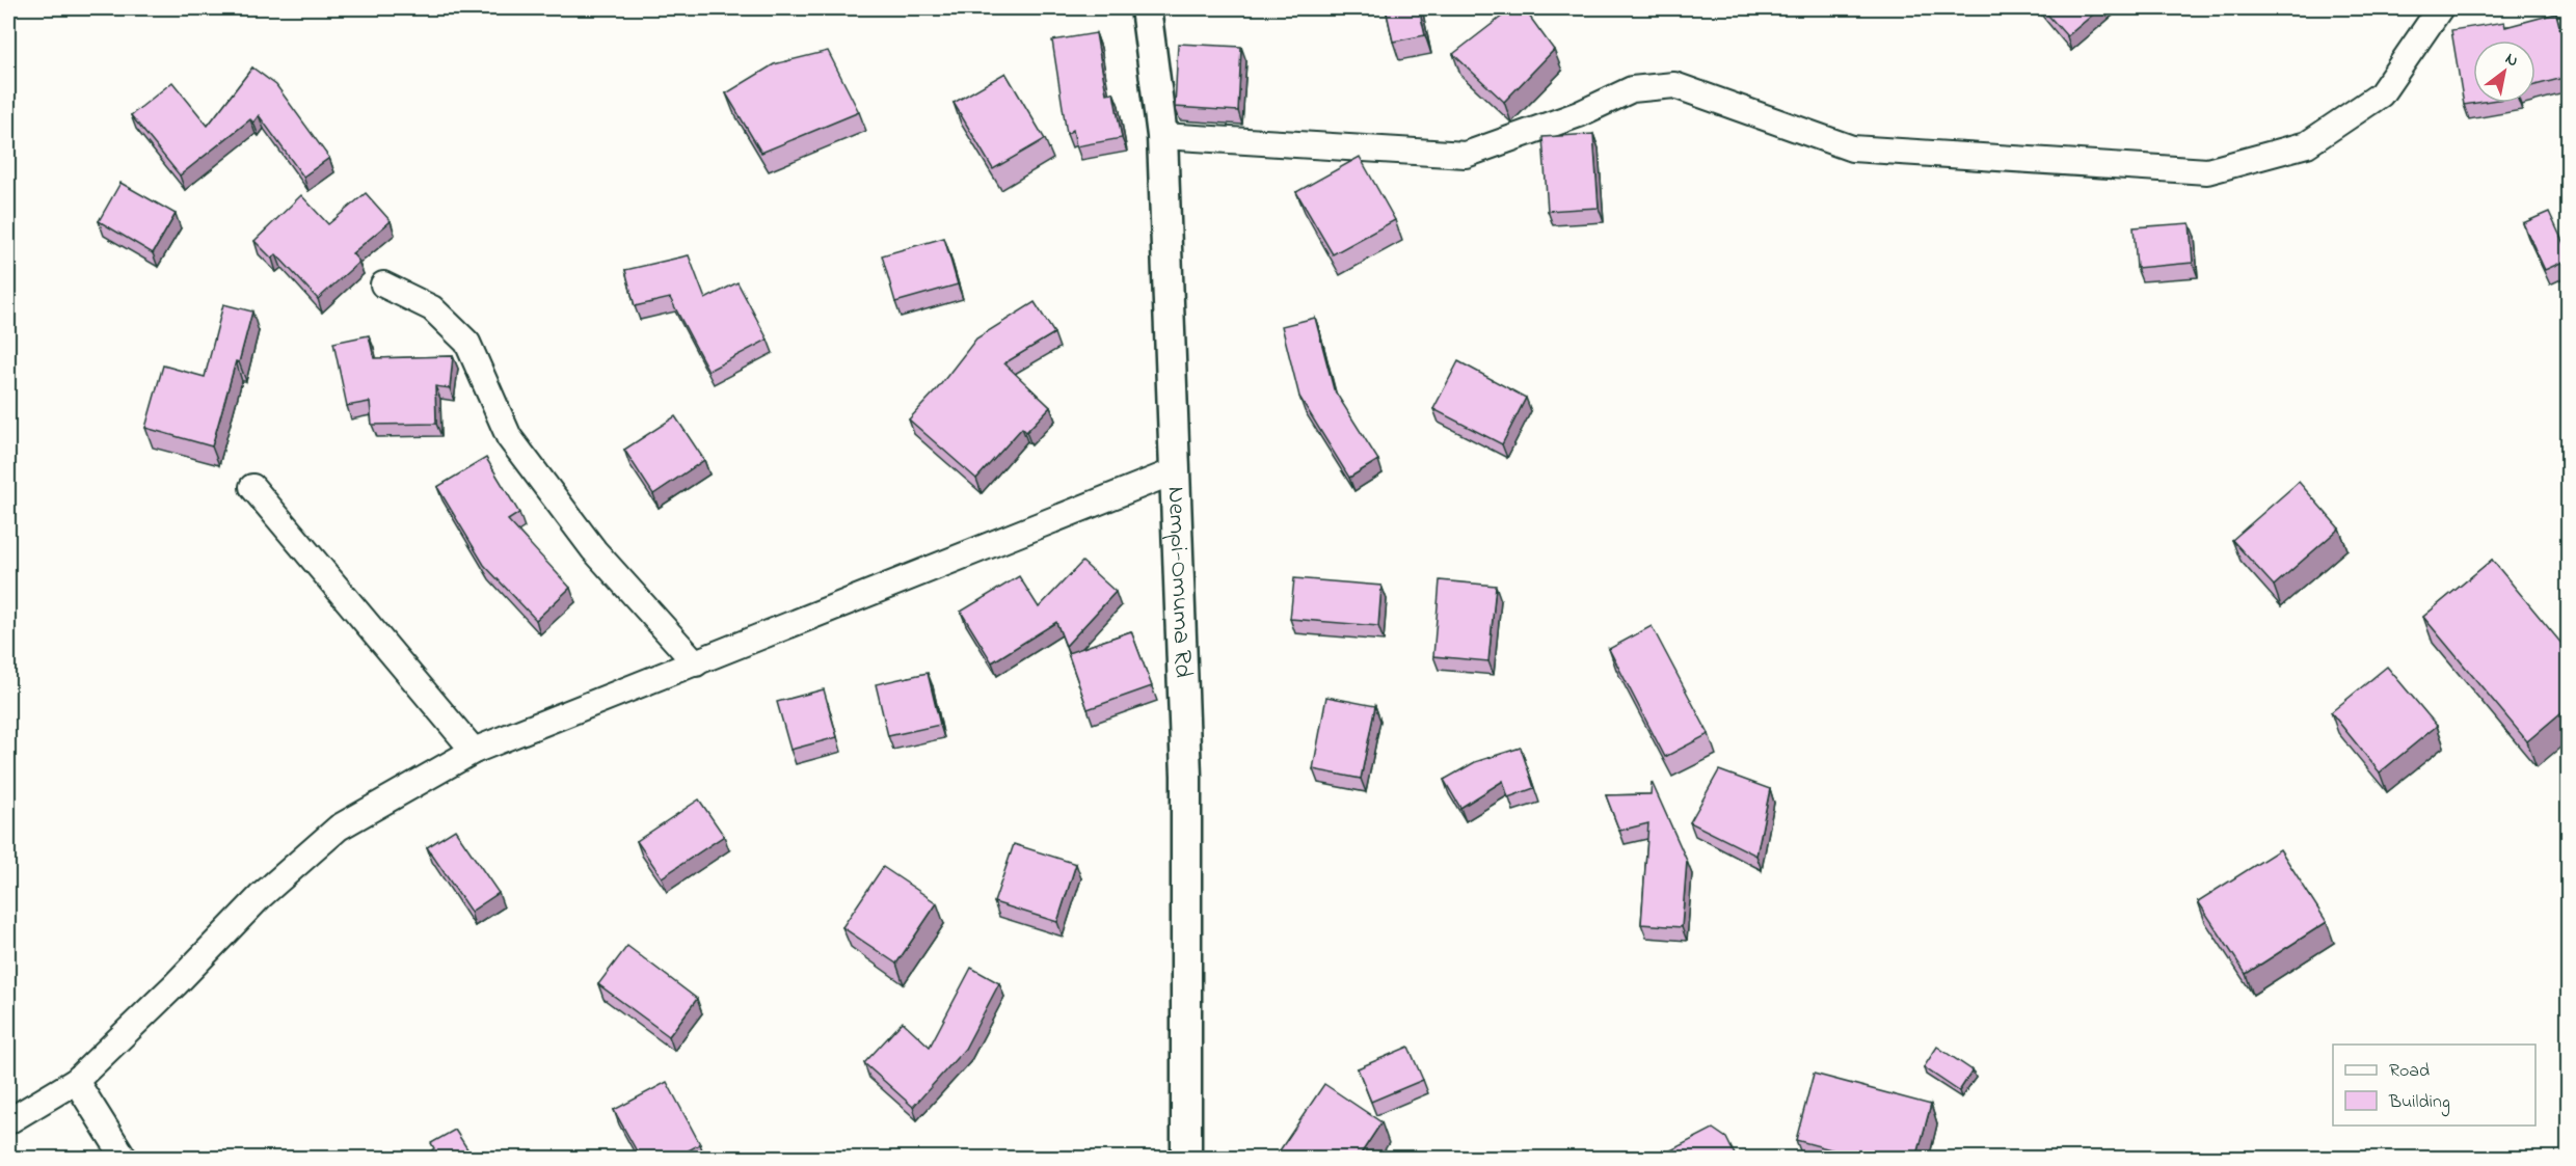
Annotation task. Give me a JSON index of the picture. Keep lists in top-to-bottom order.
{
  "streets": {
    "street": ["Nempi-Omuma Rd"]
  },
  "legend": ["Road", "Building"],
  "north": "top right"
}
